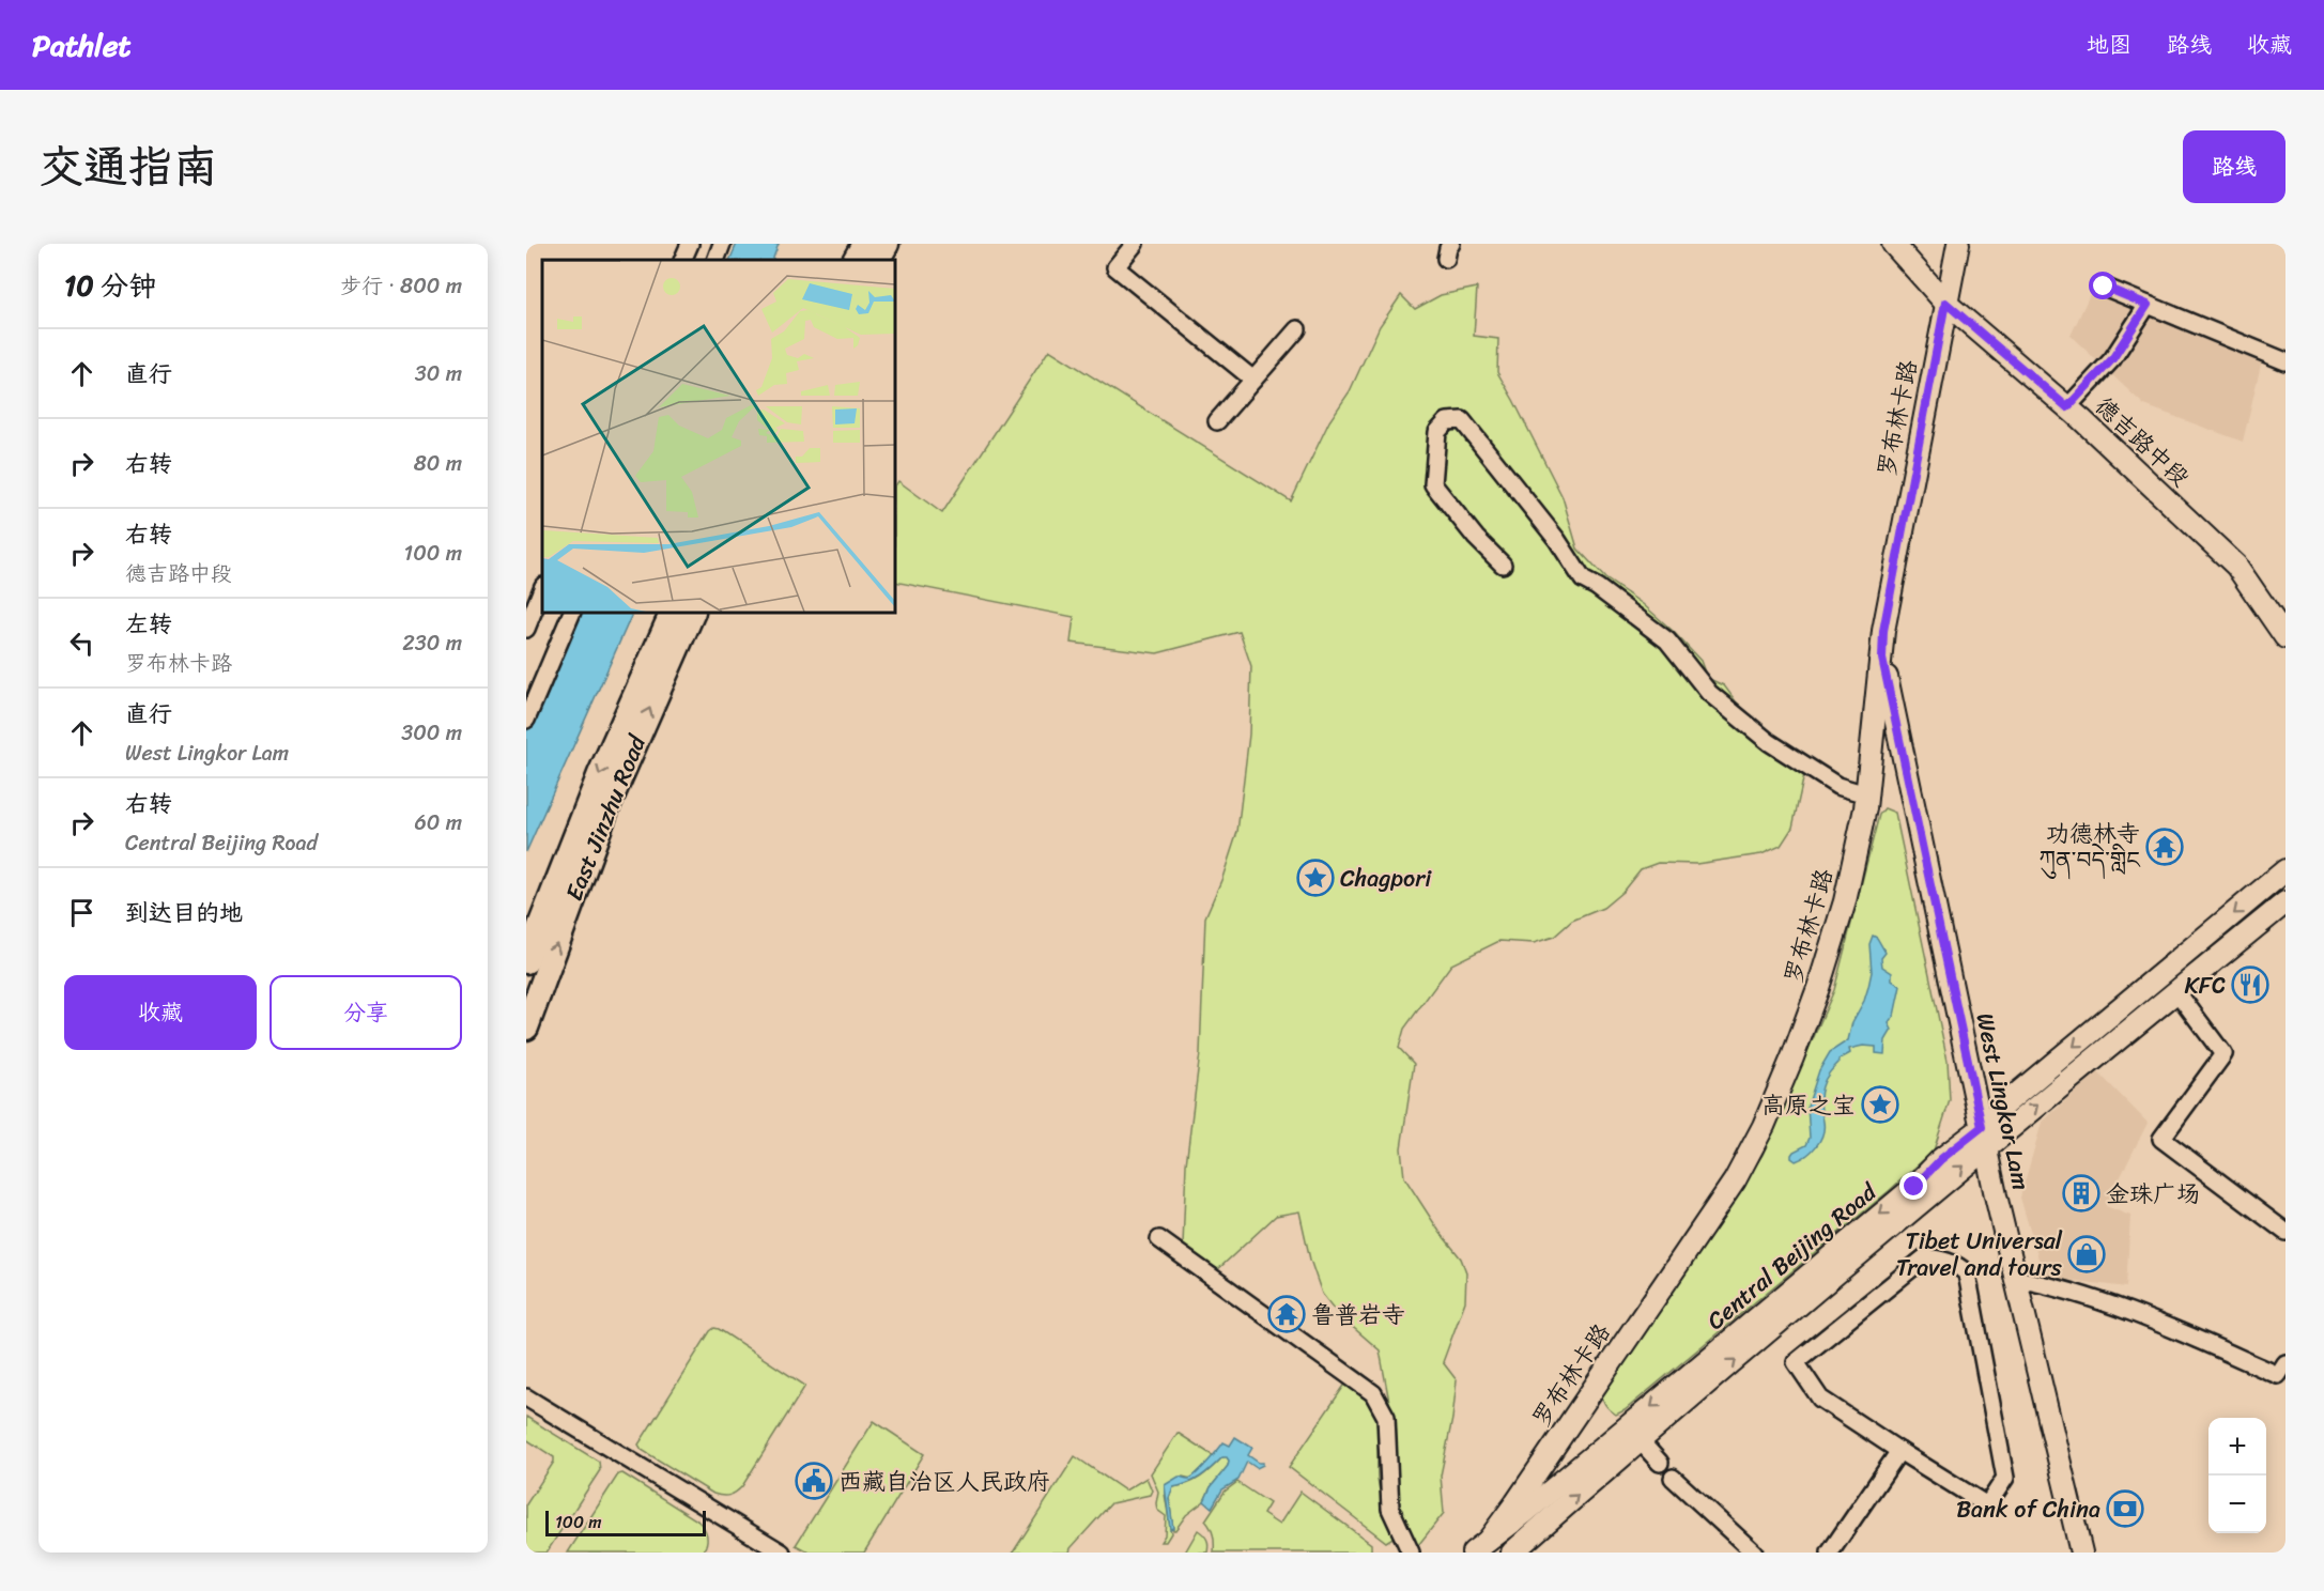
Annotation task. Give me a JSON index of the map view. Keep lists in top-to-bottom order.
{
  "streets": {
    "highway": ["East Jinzhu Road"],
    "main road": [
      "罗布林卡路",
      "德吉路中段",
      "West Lingkor Lam",
      "Central Beijing Road"
    ]
  },
  "crossings": [
    ["罗布林卡路", "德吉路中段"],
    ["罗布林卡路", "West Lingkor Lam"],
    ["罗布林卡路", "Central Beijing Road"],
    ["West Lingkor Lam", "Central Beijing Road"]
  ],
  "places": {
    "temple": ["功德林寺 ཀུན་བདེ་གླིང", "鲁普岩寺"],
    "place": ["Chagpori", "高原之宝"],
    "restaurant": ["KFC"],
    "building": ["金珠广场"],
    "shop": ["Tibet Universal Travel and tours"],
    "public building": ["西藏自治区人民政府"],
    "bank": ["Bank of China"]
  },
  "scale_bar": "100 m",
  "page": {
    "header": "Pathlet",
    "nav": ["地图", "路线", "收藏"],
    "title": "交通指南",
    "buttons": [
      "路线",
      ["收藏", "分享"]
    ],
    "heading": ["10 分钟", "步行 · 800 m"],
    "list": [
      ["直行", "30 m"],
      ["右转", "80 m"],
      ["右转", "德吉路中段", "100 m"],
      ["左转", "罗布林卡路", "230 m"],
      ["直行", "West Lingkor Lam", "300 m"],
      ["右转", "Central Beijing Road", "60 m"],
      "到达目的地"
    ],
    "map_buttons": ["+", "−"],
    "scale": "100 m"
  }
}
